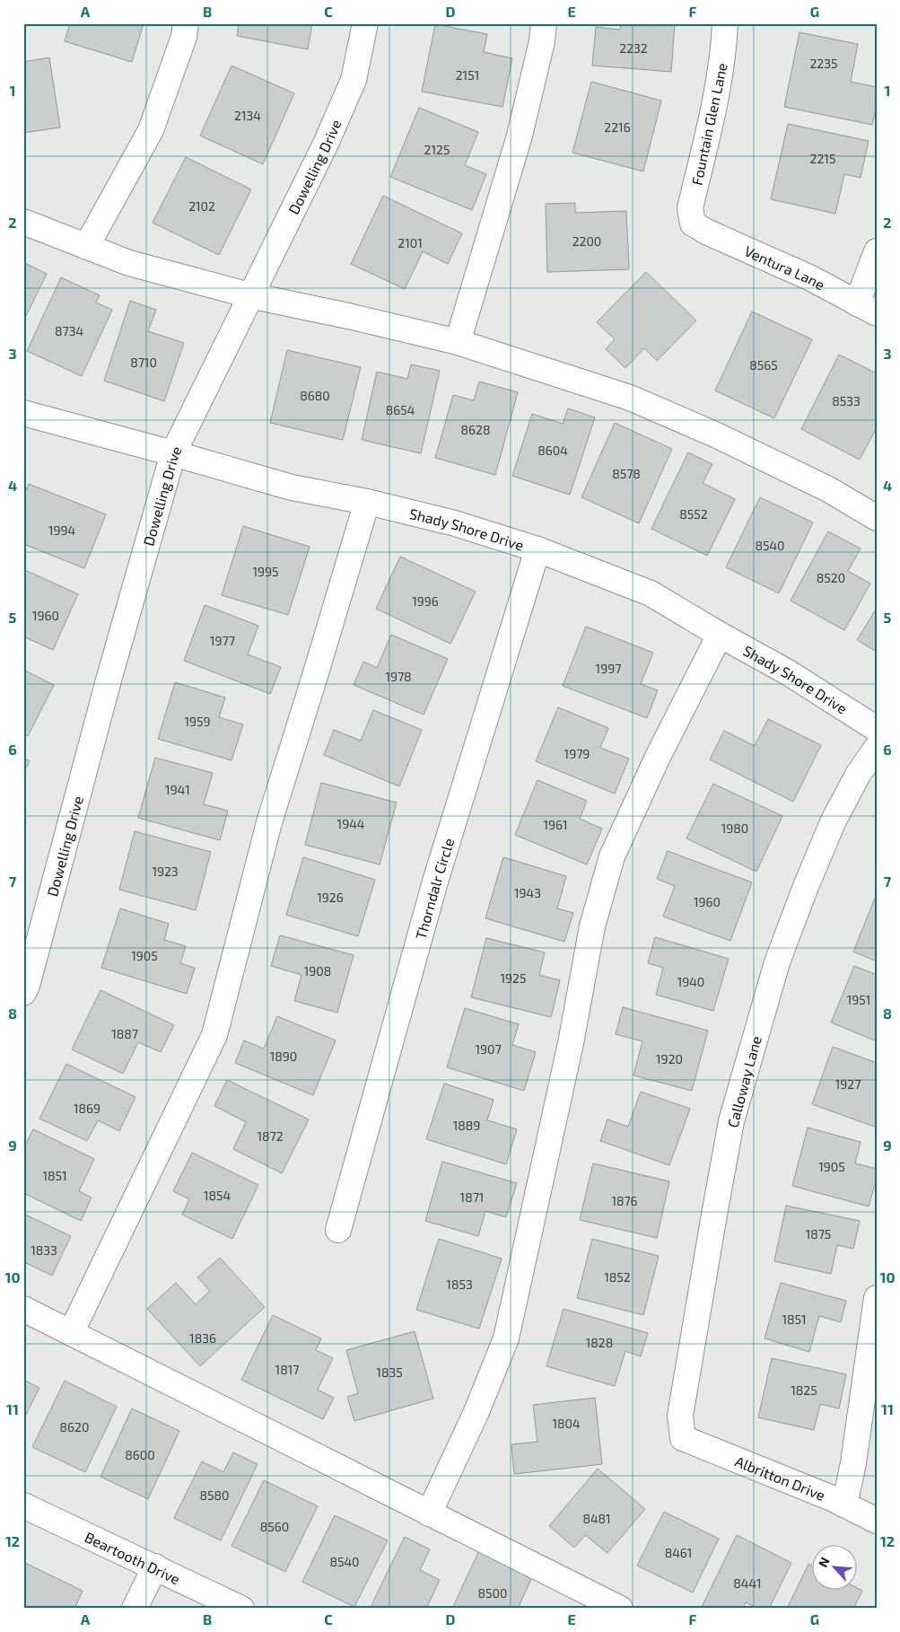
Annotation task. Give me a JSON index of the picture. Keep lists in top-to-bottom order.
{
  "streets": {
    "street": [
      "Fountain Glen Lane",
      "Dowelling Drive",
      "Ventura Lane",
      "Shady Shore Drive",
      "Thorndalr Circle",
      "Calloway Lane",
      "Albritton Drive",
      "Beartooth Drive"
    ]
  },
  "crossings": [
    ["Fountain Glen Lane", "Ventura Lane"],
    ["Dowelling Drive", "Shady Shore Drive"],
    ["Shady Shore Drive", "Thorndalr Circle"],
    ["Calloway Lane", "Albritton Drive"]
  ],
  "house_numbers": [
    "2232",
    "2235",
    "2151",
    "2134",
    "2216",
    "2125",
    "2215",
    "2102",
    "2200",
    "2101",
    "8734",
    "8710",
    "8565",
    "8680",
    "8533",
    "8654",
    "8628",
    "8604",
    "8578",
    "8552",
    "1994",
    "8540",
    "1995",
    "8520",
    "1996",
    "1960",
    "1977",
    "1997",
    "1978",
    "1959",
    "1979",
    "1941",
    "1944",
    "1961",
    "1980",
    "1923",
    "1943",
    "1926",
    "1960",
    "1905",
    "1908",
    "1925",
    "1940",
    "1951",
    "1887",
    "1907",
    "1890",
    "1920",
    "1927",
    "1869",
    "1889",
    "1872",
    "1905",
    "1851",
    "1854",
    "1871",
    "1876",
    "1875",
    "1833",
    "1852",
    "1853",
    "1851",
    "1836",
    "1828",
    "1817",
    "1835",
    "1825",
    "1804",
    "8620",
    "8600",
    "8580",
    "8481",
    "8560",
    "8461",
    "8540",
    "8441",
    "8500"
  ],
  "north": "top left",
  "grid": {
    "columns": [
      "A",
      "B",
      "C",
      "D",
      "E",
      "F",
      "G"
    ],
    "rows": [
      "1",
      "2",
      "3",
      "4",
      "5",
      "6",
      "7",
      "8",
      "9",
      "10",
      "11",
      "12"
    ]
  }
}
